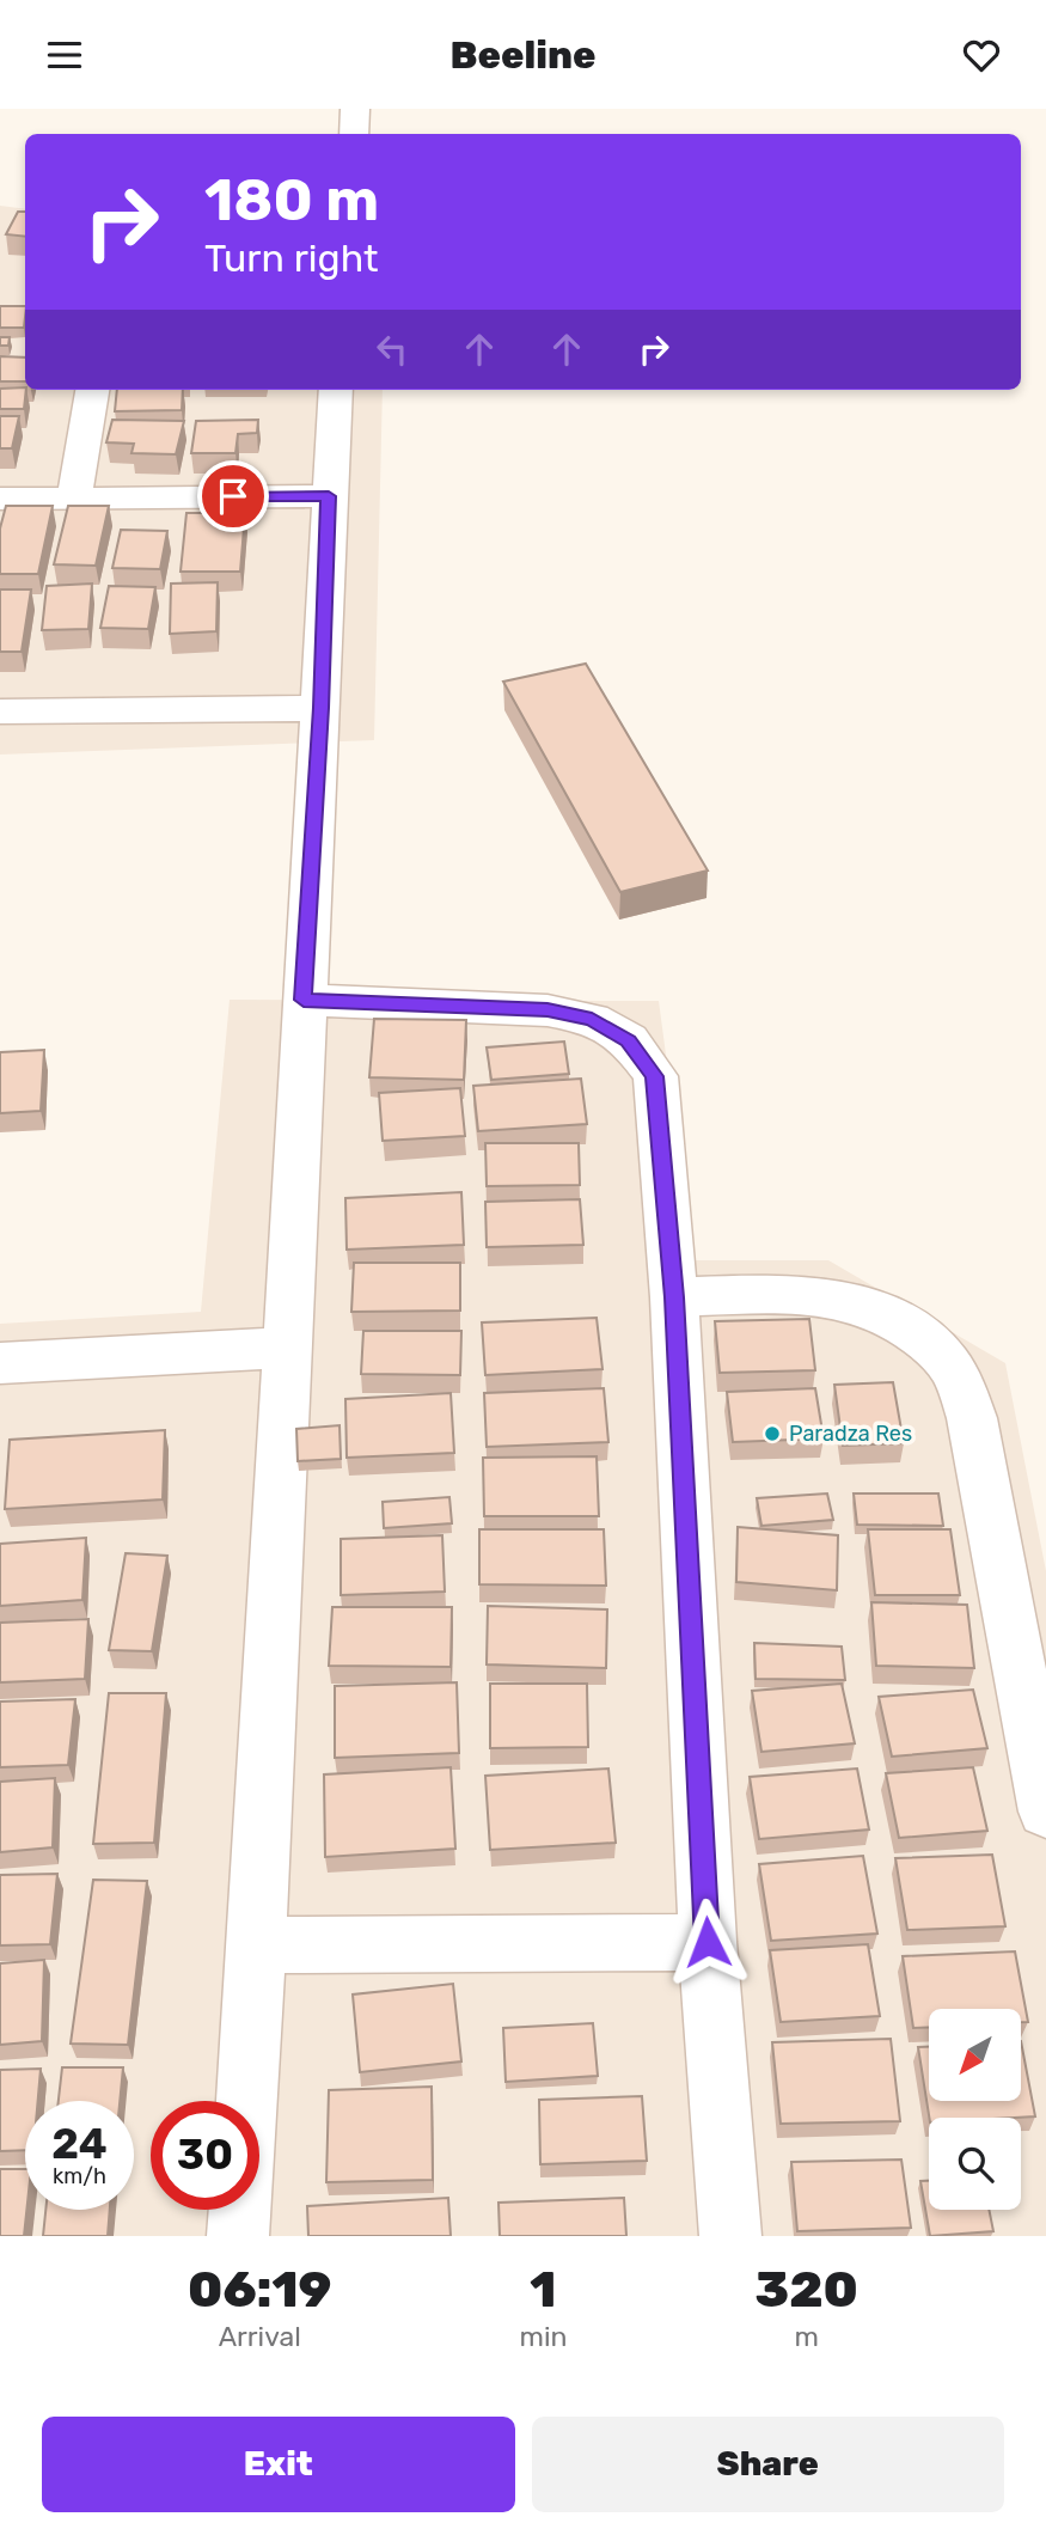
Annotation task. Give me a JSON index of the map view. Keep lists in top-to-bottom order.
{
  "places": ["Paradza Res"],
  "north": "bottom left",
  "page": {
    "header": "Beeline",
    "turn": ["180 m", "Turn right"],
    "speed": "24 km/h",
    "limit": "30",
    "eta": [
      "06:19",
      "Arrival",
      "1",
      "min",
      "320",
      "m"
    ],
    "buttons": ["Exit", "Share"]
  }
}
